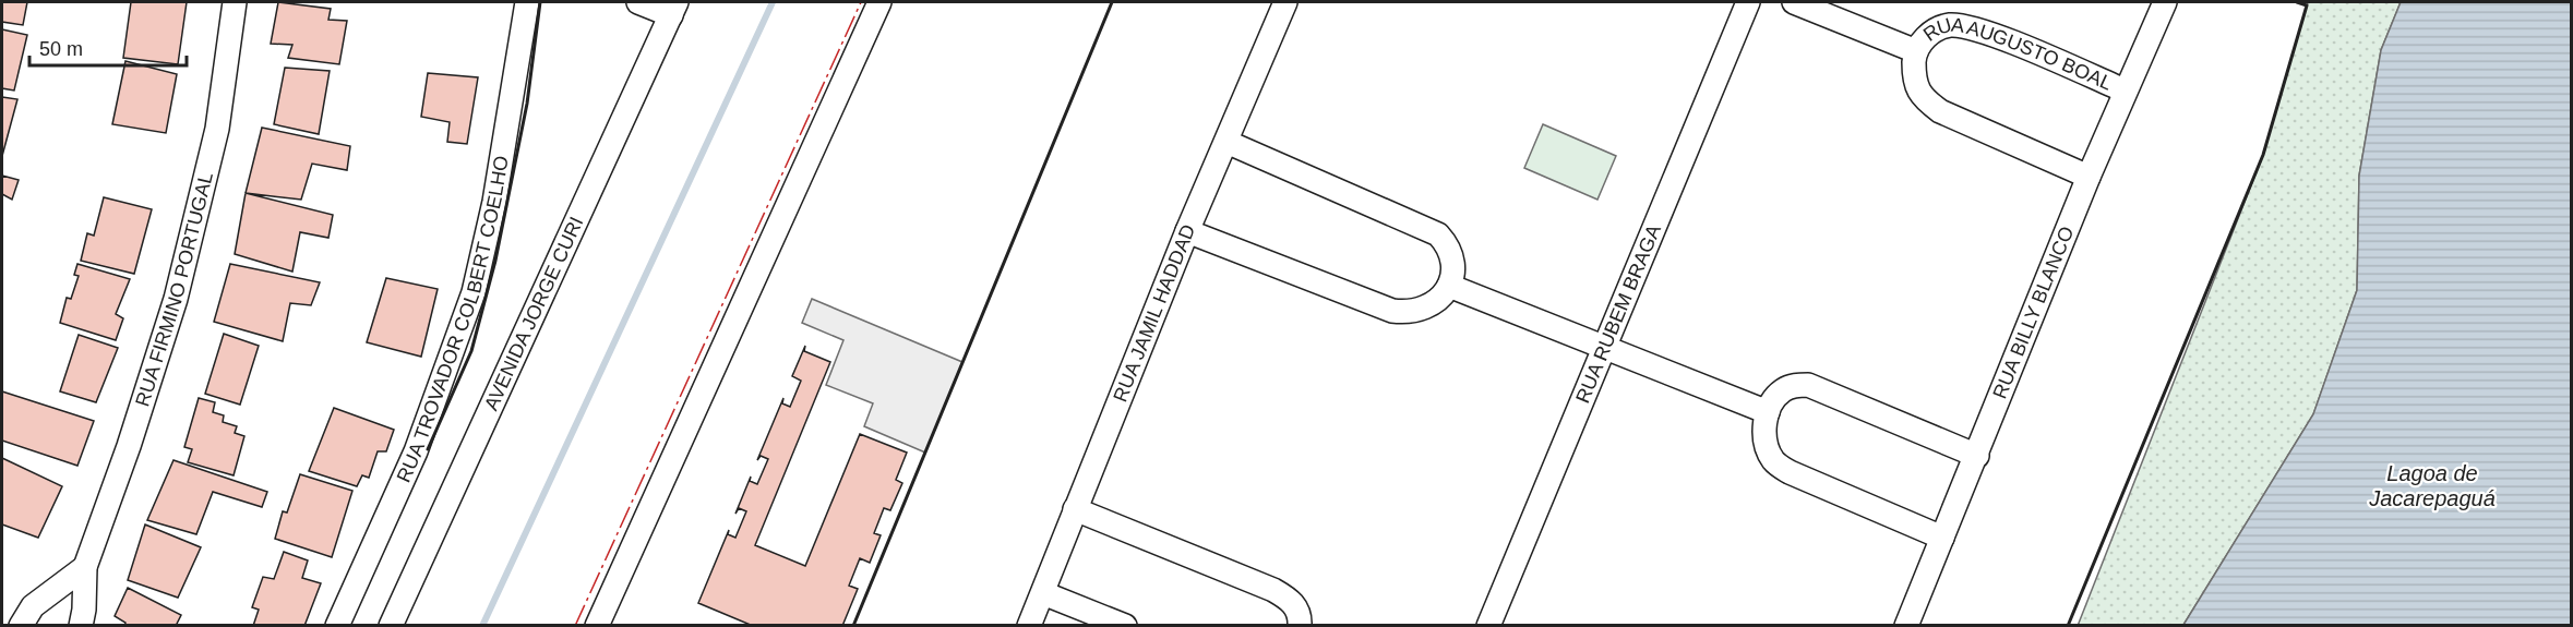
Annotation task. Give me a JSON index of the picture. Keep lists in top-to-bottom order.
{
  "streets": {
    "street": [
      "RUA AUGUSTO BOAL",
      "RUA FIRMINO PORTUGAL",
      "AVENIDA JORGE CURI",
      "RUA JAMIL HADDAD",
      "RUA RUBEM BRAGA",
      "RUA BILLY BLANCO",
      "RUA TROVADOR COLBERT COELHO"
    ]
  },
  "crossings": [
    ["RUA AUGUSTO BOAL", "RUA BILLY BLANCO"]
  ],
  "water": ["Lagoa de Jacarepaguá"],
  "scale_bar": "50 m"
}
